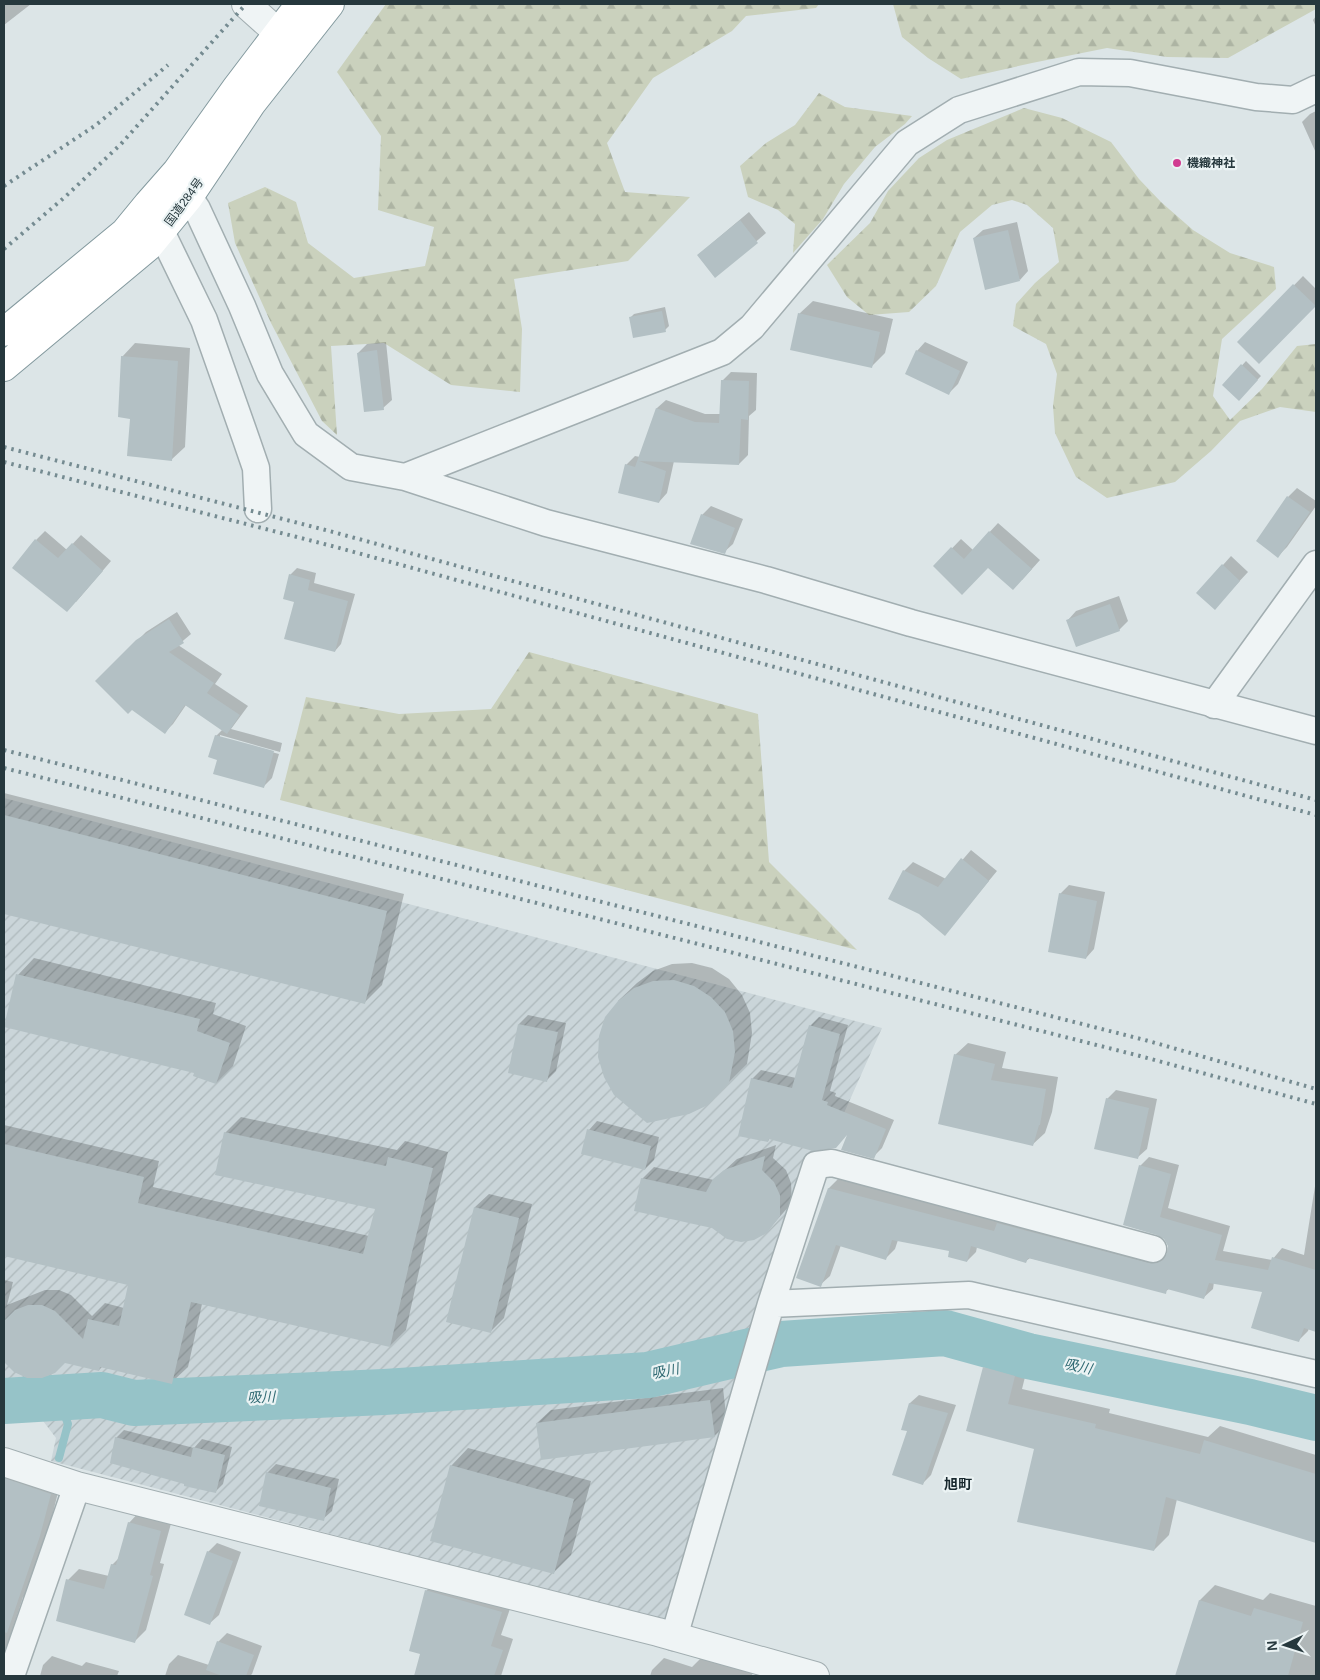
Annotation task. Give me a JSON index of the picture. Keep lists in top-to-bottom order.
{
  "streets": {
    "highway": ["国道284号"]
  },
  "districts": ["旭町"],
  "water": ["吸川"],
  "places": ["機織神社"],
  "north": "left"
}
